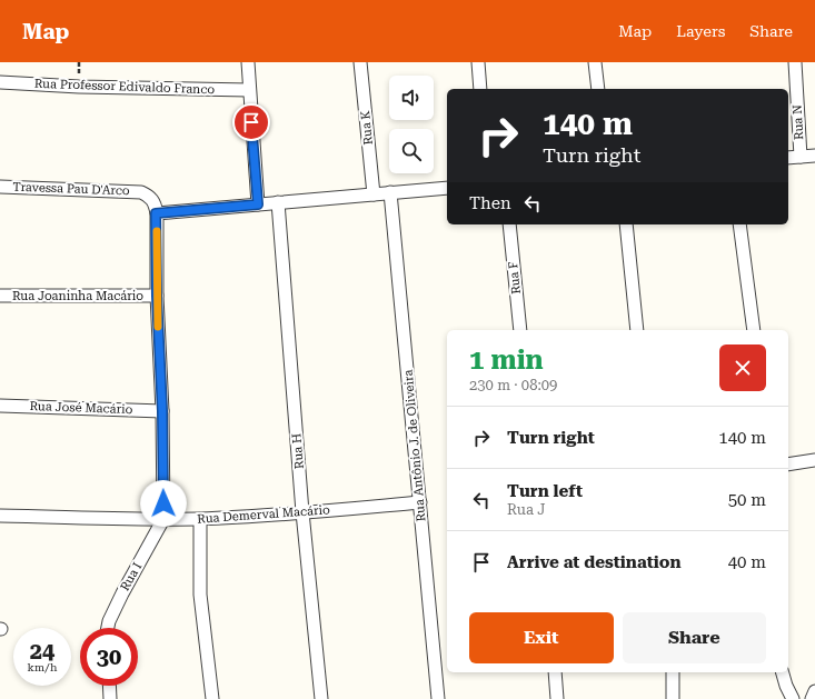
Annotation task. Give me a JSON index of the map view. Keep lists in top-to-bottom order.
{
  "streets": {
    "street": [
      "Rua Professor Edivaldo Franco",
      "Rua N",
      "Rua K",
      "Travessa Pau D'Arco",
      "Rua F",
      "Rua Joaninha Macário",
      "Rua José Macário",
      "Rua Antônio J. de Oliveira",
      "Rua H",
      "Rua Demerval Macário",
      "Rua I"
    ]
  },
  "crossings": [
    ["Rua Antônio J. de Oliveira", "Rua Demerval Macário"],
    ["Rua H", "Rua Demerval Macário"],
    ["Rua Demerval Macário", "Rua I"]
  ],
  "page": {
    "header": "Map",
    "nav": ["Map", "Layers", "Share"],
    "turn": ["140 m", "Turn right"],
    "then": "Then",
    "heading": ["1 min", "230 m · 08:09"],
    "list": [
      {
        "name": "Turn right",
        "value": "140 m"
      },
      {
        "name": "Turn left",
        "note": "Rua J",
        "value": "50 m"
      },
      {
        "name": "Arrive at destination",
        "value": "40 m"
      }
    ],
    "buttons": ["Exit", "Share"],
    "speed": "24 km/h",
    "limit": "30"
  }
}
